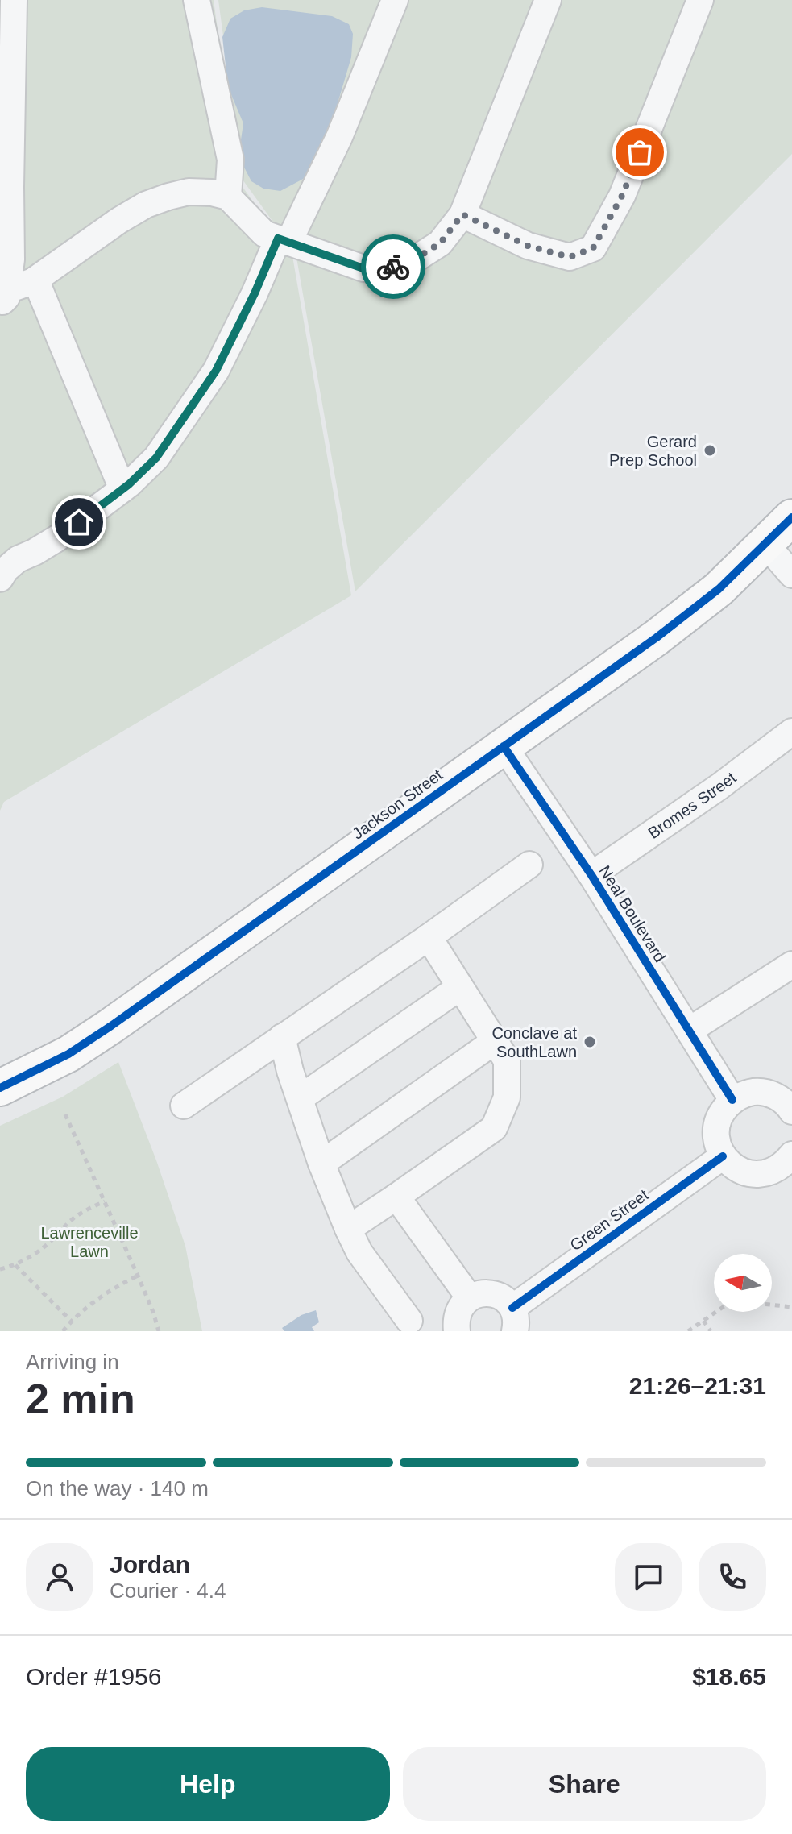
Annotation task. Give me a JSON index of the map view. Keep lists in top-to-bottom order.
{
  "streets": {
    "highway": ["Jackson Street"],
    "street": ["Bromes Street", "Neal Boulevard", "Green Street"]
  },
  "crossings": [
    ["Jackson Street", "Neal Boulevard"],
    ["Bromes Street", "Neal Boulevard"]
  ],
  "parks": ["Lawrenceville Lawn"],
  "places": ["Gerard Prep School", "Conclave at SouthLawn"],
  "north": "left",
  "page": {
    "heading": ["2 min", "Arriving in", "21:26–21:31"],
    "panel": [
      "Jordan",
      "Courier · 4.4",
      "Order #1956",
      "$18.65"
    ],
    "bar": "On the way · 140 m",
    "buttons": ["Help", "Share"]
  }
}
